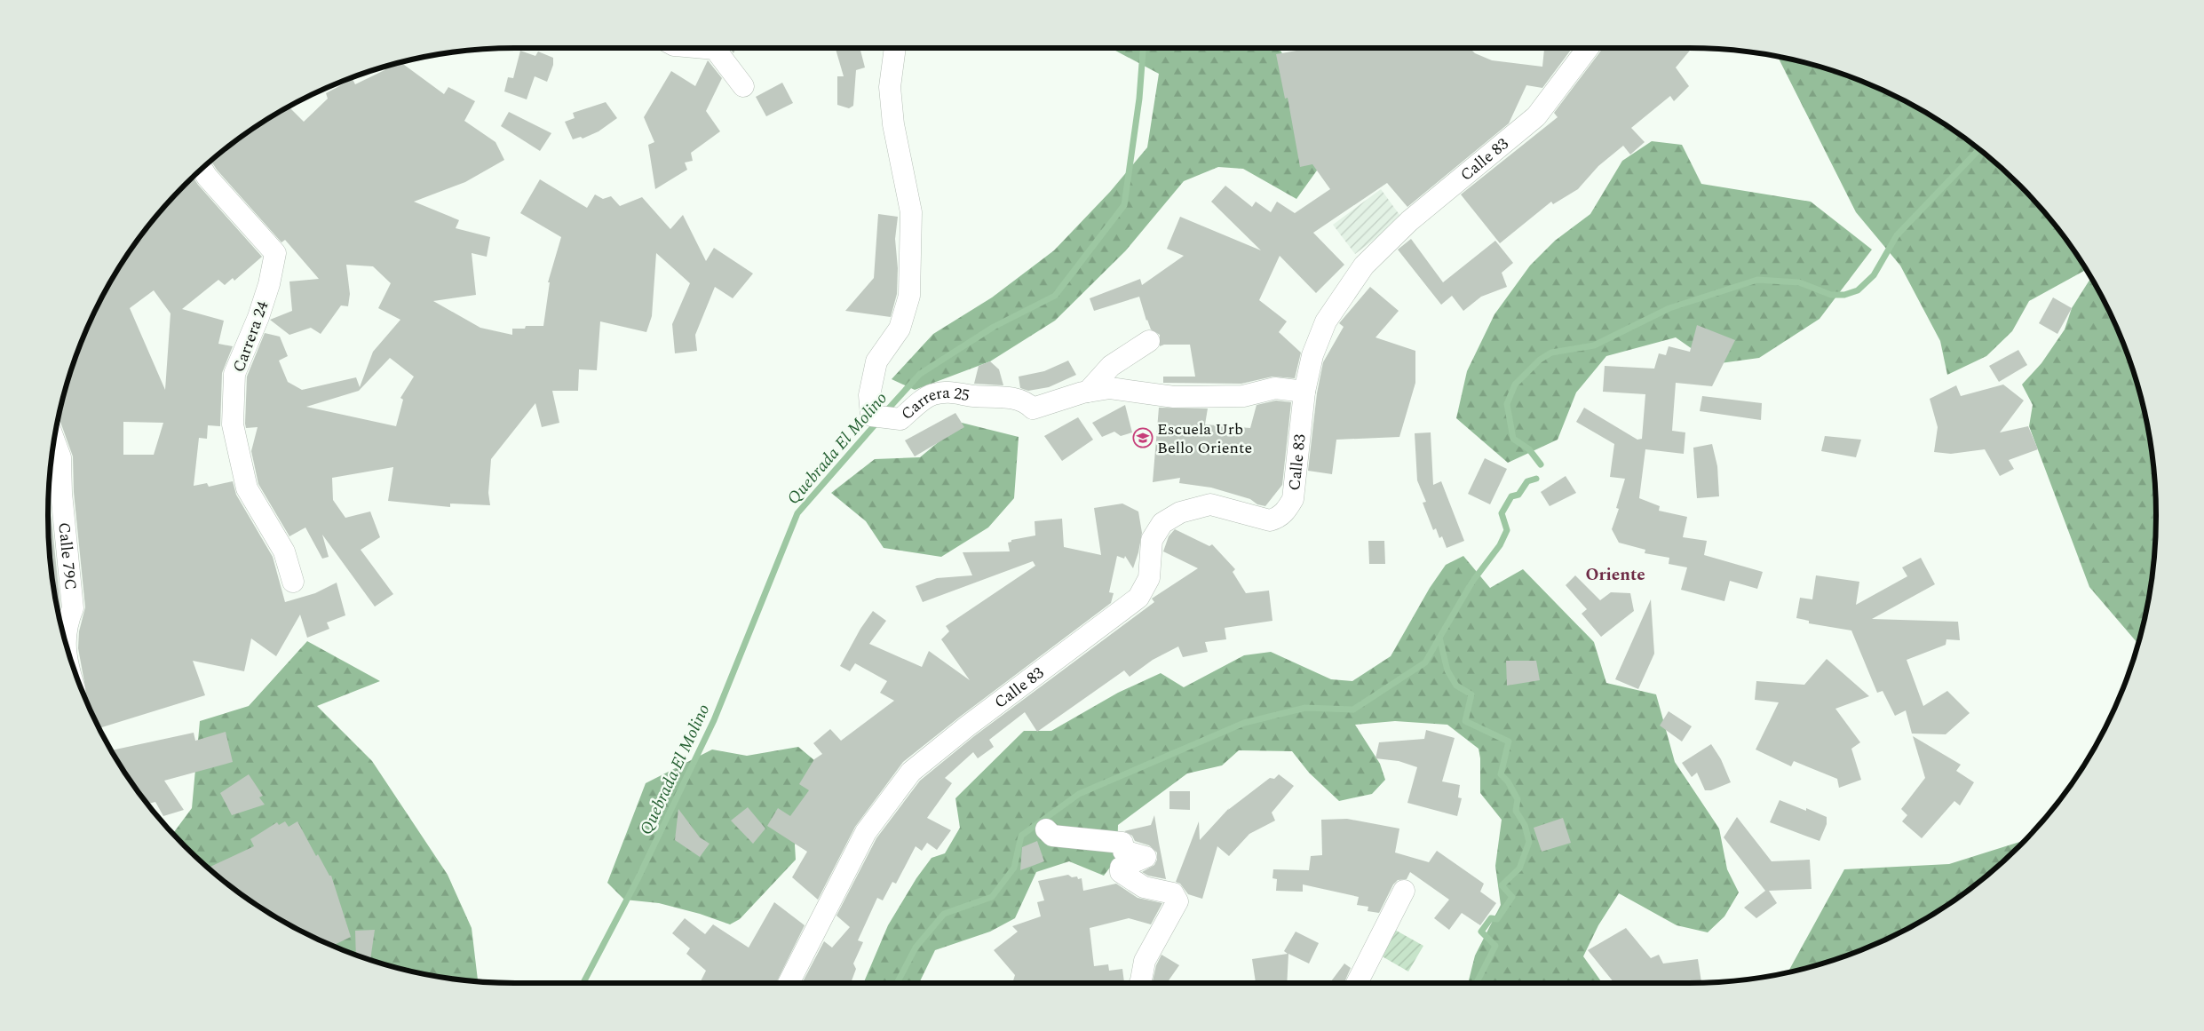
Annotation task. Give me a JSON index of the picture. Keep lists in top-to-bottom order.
{
  "streets": {
    "street": [
      "Calle 83",
      "Carrera 24",
      "Carrera 25",
      "Calle 79C"
    ]
  },
  "crossings": [
    ["Calle 83", "Carrera 25"]
  ],
  "districts": ["Oriente"],
  "water": ["Quebrada El Molino"],
  "places": {
    "school or university": ["Escuela Urb Bello Oriente"]
  }
}
